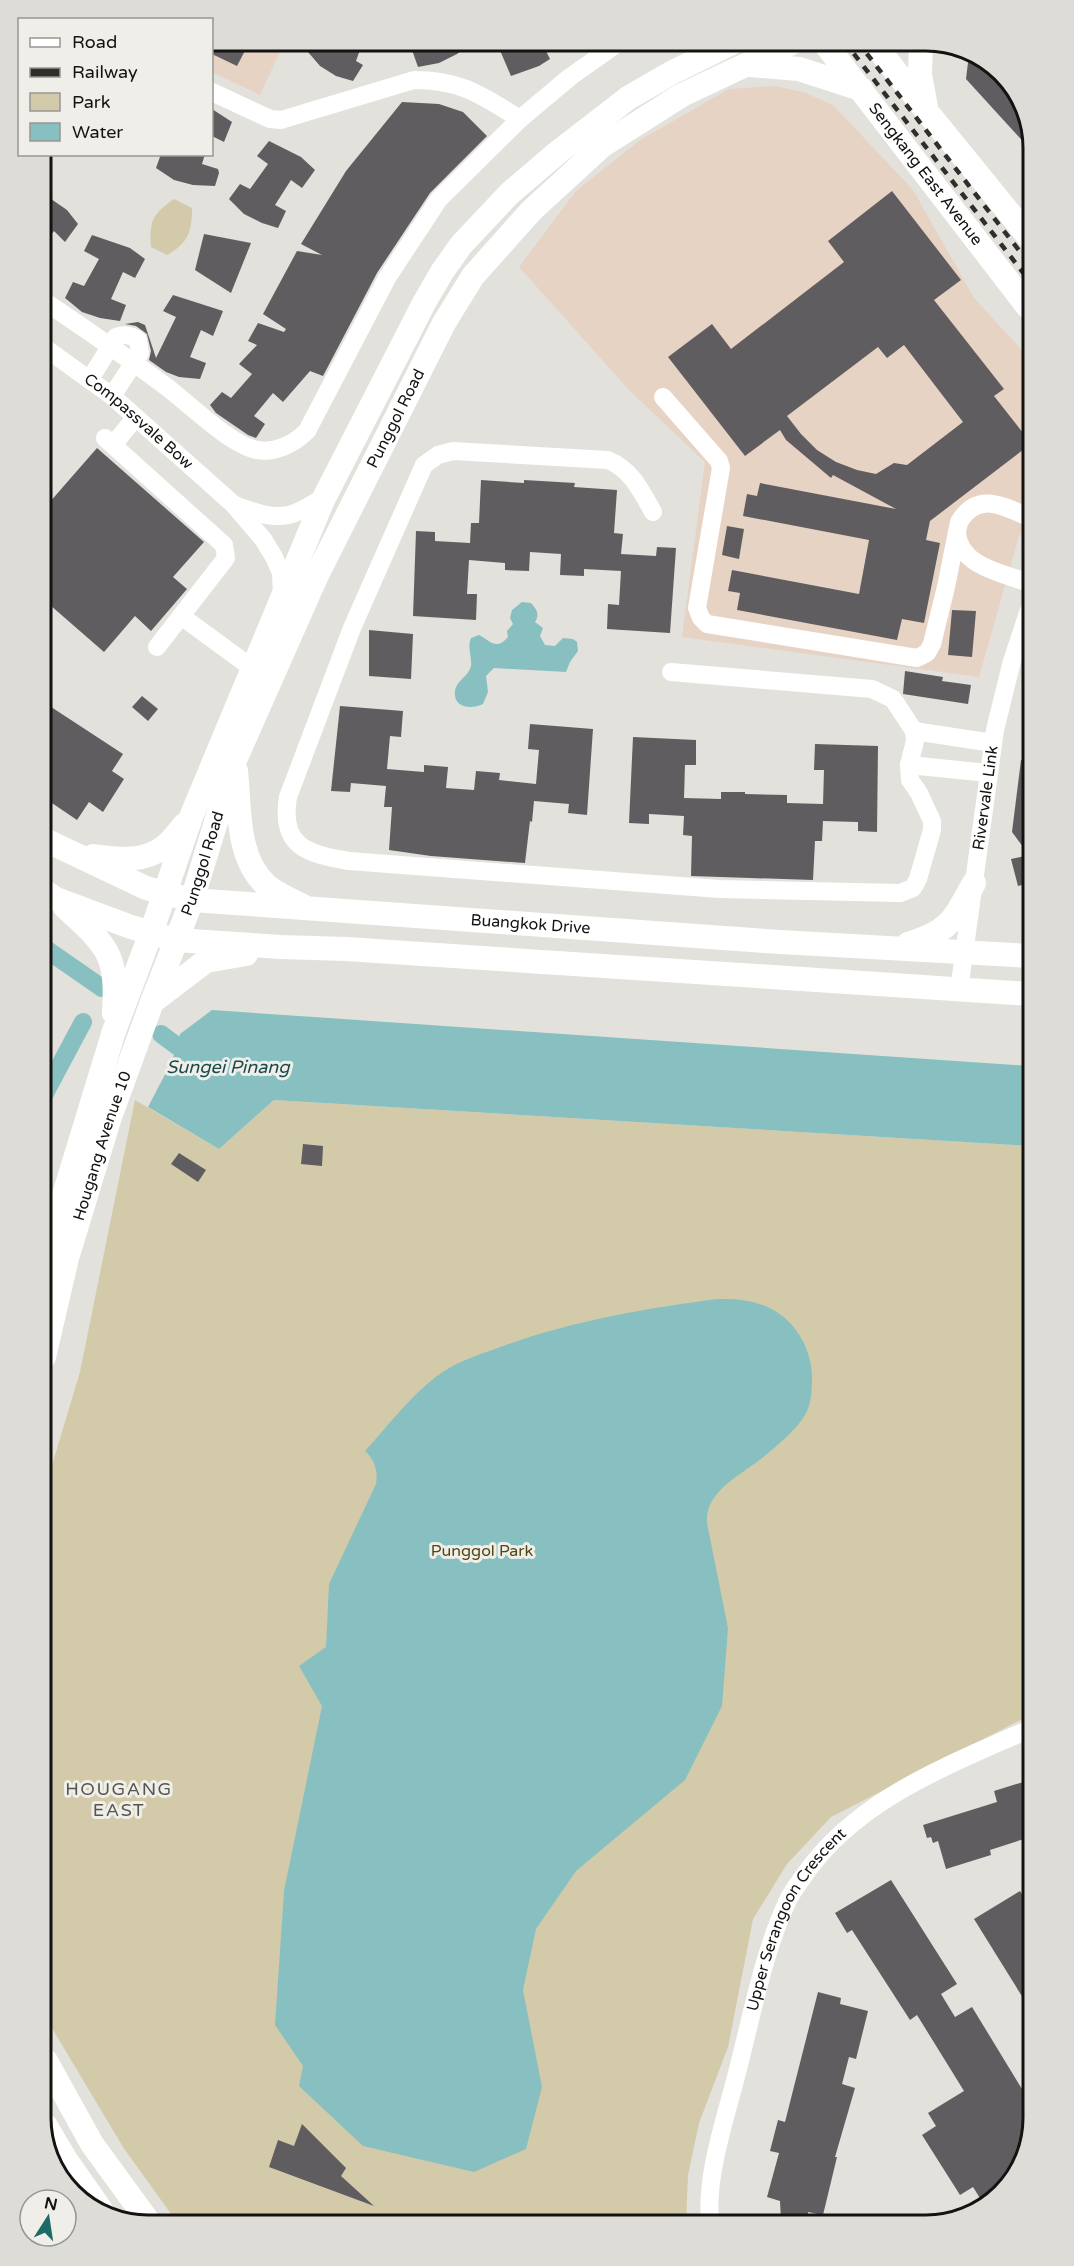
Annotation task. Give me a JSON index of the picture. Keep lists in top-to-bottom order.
{
  "streets": {
    "main road": [
      "Sengkang East Avenue",
      "Punggol Road",
      "Buangkok Drive",
      "Hougang Avenue 10"
    ],
    "street": ["Compassvale Bow", "Rivervale Link", "Upper Serangoon Crescent"]
  },
  "crossings": [
    ["Punggol Road", "Compassvale Bow"],
    ["Punggol Road", "Buangkok Drive"],
    ["Punggol Road", "Hougang Avenue 10"],
    ["Rivervale Link", "Buangkok Drive"]
  ],
  "districts": ["HOUGANG EAST"],
  "water": ["Sungei Pinang"],
  "parks": ["Punggol Park"],
  "legend": [
    "Road",
    "Railway",
    "Park",
    "Water"
  ],
  "north": "top"
}
